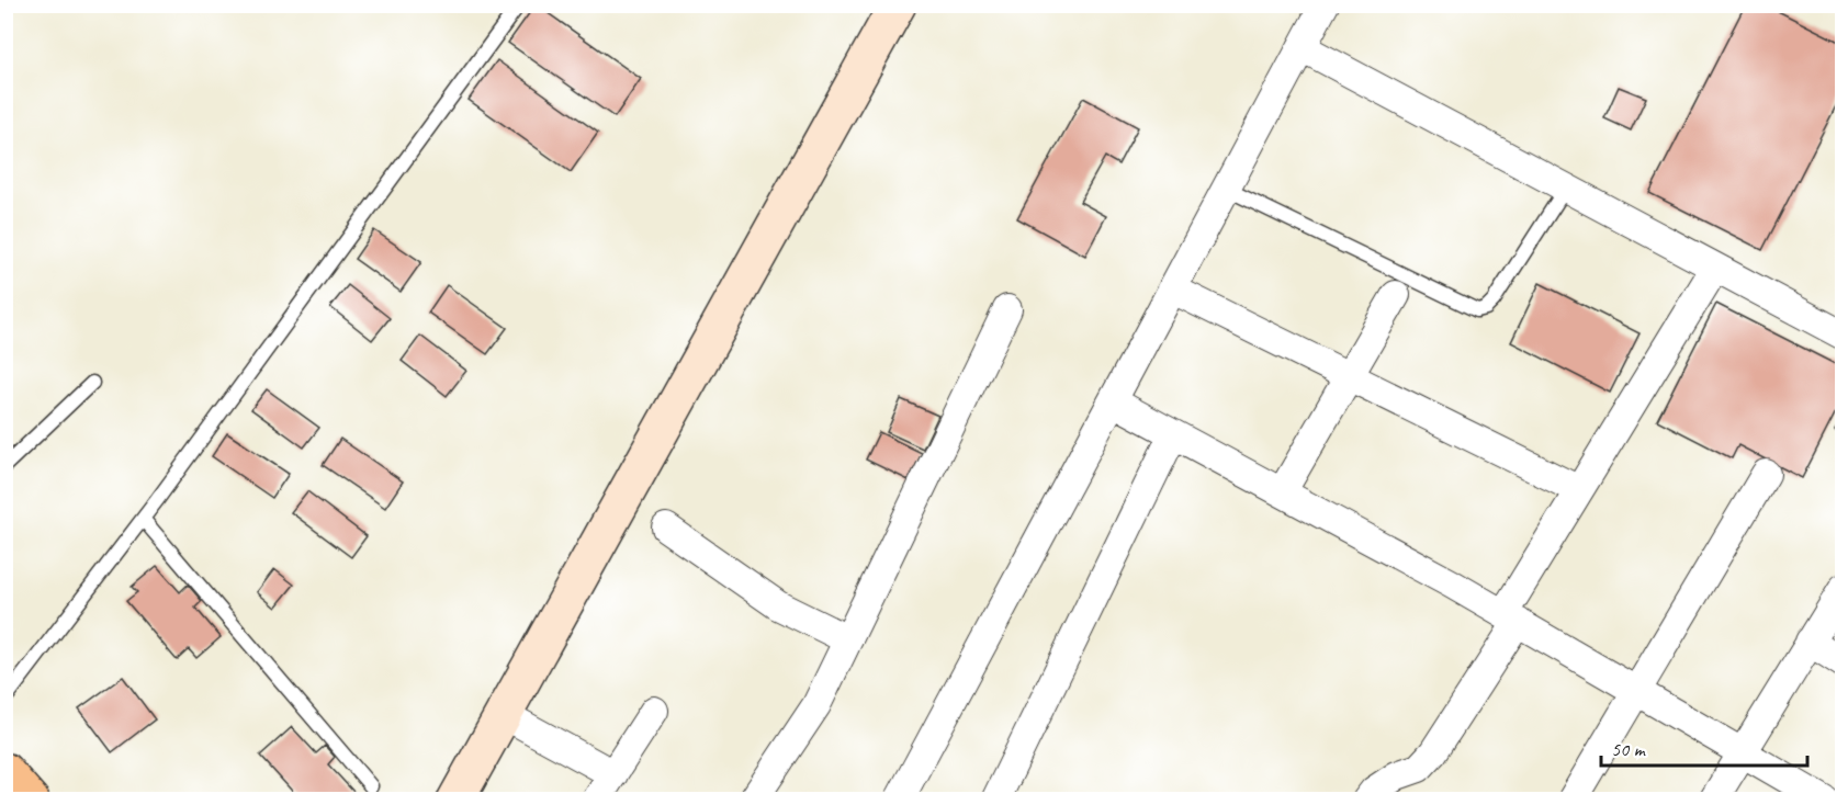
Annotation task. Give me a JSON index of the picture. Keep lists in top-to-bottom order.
{
  "scale_bar": "50 m"
}
